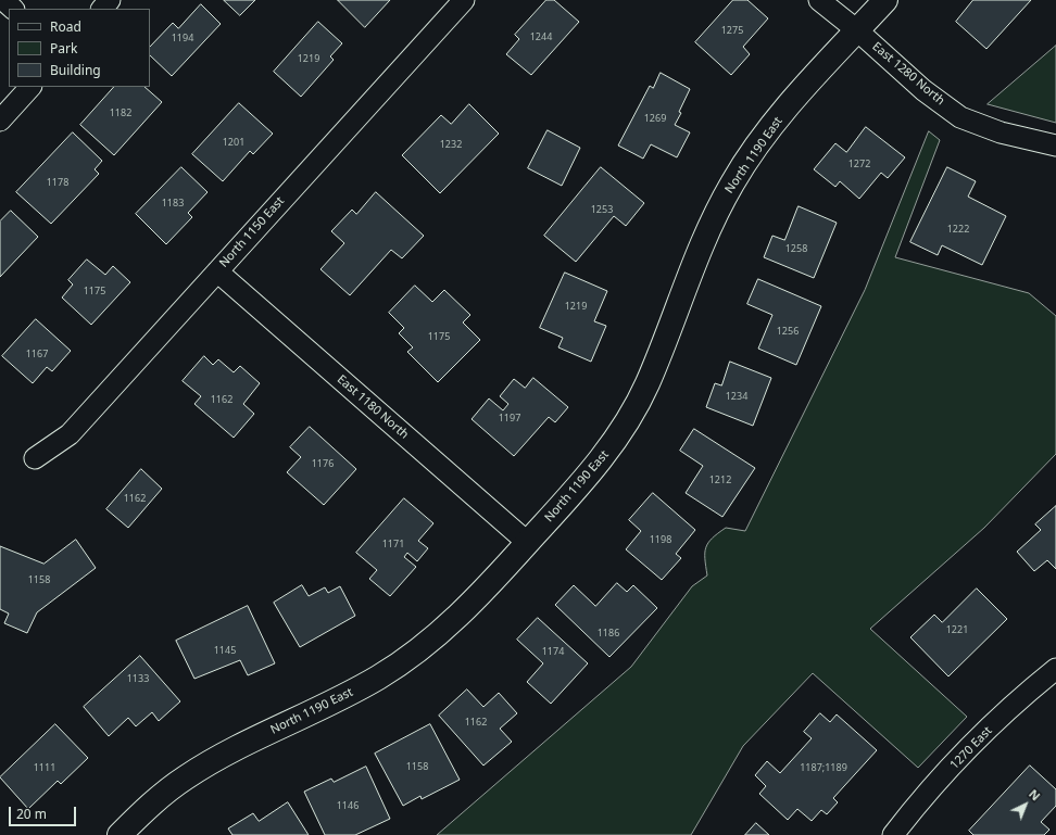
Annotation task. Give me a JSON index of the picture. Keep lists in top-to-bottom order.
{
  "streets": {
    "street": [
      "East 1280 North",
      "North 1190 East",
      "North 1150 East",
      "East 1180 North",
      "1270 East"
    ]
  },
  "crossings": [
    ["East 1280 North", "North 1190 East"],
    ["North 1190 East", "East 1180 North"],
    ["North 1150 East", "East 1180 North"]
  ],
  "house_numbers": [
    "1275",
    "1244",
    "1194",
    "1219",
    "1182",
    "1269",
    "1201",
    "1232",
    "1272",
    "1178",
    "1183",
    "1253",
    "1222",
    "1258",
    "1175",
    "1219",
    "1256",
    "1175",
    "1167",
    "1234",
    "1162",
    "1197",
    "1176",
    "1212",
    "1162",
    "1198",
    "1171",
    "1158",
    "1221",
    "1186",
    "1145",
    "1174",
    "1133",
    "1162",
    "1158",
    "1111",
    "1187;1189",
    "1146"
  ],
  "legend": ["Road", "Park", "Building"],
  "scale_bar": "20 m",
  "north": "top right"
}
